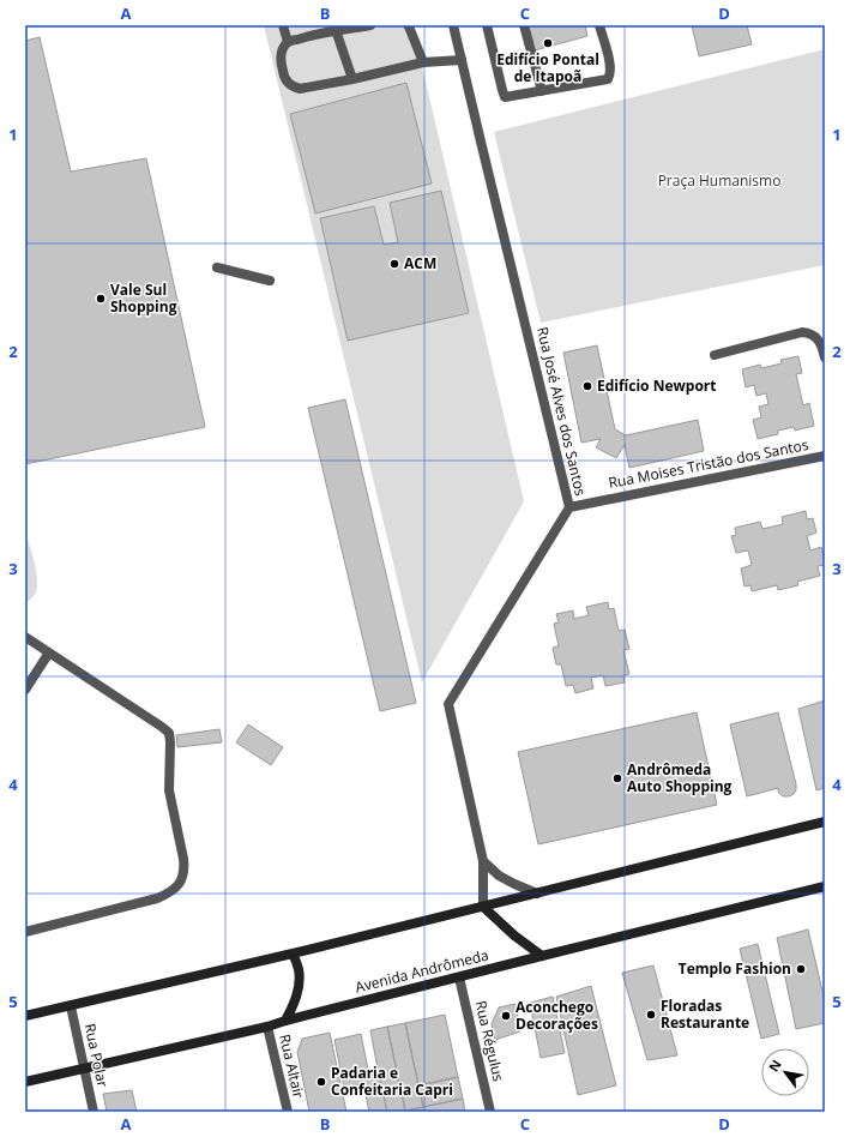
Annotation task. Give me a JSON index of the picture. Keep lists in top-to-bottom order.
{
  "streets": {
    "main road": ["Avenida Andrômeda"],
    "street": [
      "Rua José Alves dos Santos",
      "Rua Moises Tristão dos Santos",
      "Rua Régulus",
      "Rua Polar",
      "Rua Altair"
    ]
  },
  "crossings": [
    ["Rua José Alves dos Santos", "Rua Moises Tristão dos Santos"],
    ["Avenida Andrômeda", "Rua Régulus"],
    ["Avenida Andrômeda", "Rua Polar"],
    ["Avenida Andrômeda", "Rua Altair"]
  ],
  "parks": ["Praça Humanismo"],
  "places": [
    "Edifício Pontal de Itapoã",
    "ACM",
    "Vale Sul Shopping",
    "Edifício Newport",
    "Andrômeda Auto Shopping",
    "Templo Fashion",
    "Floradas Restaurante",
    "Aconchego Decorações",
    "Padaria e Confeitaria Capri"
  ],
  "north": "top left",
  "grid": {
    "columns": [
      "A",
      "B",
      "C",
      "D"
    ],
    "rows": [
      "1",
      "2",
      "3",
      "4",
      "5"
    ]
  }
}
